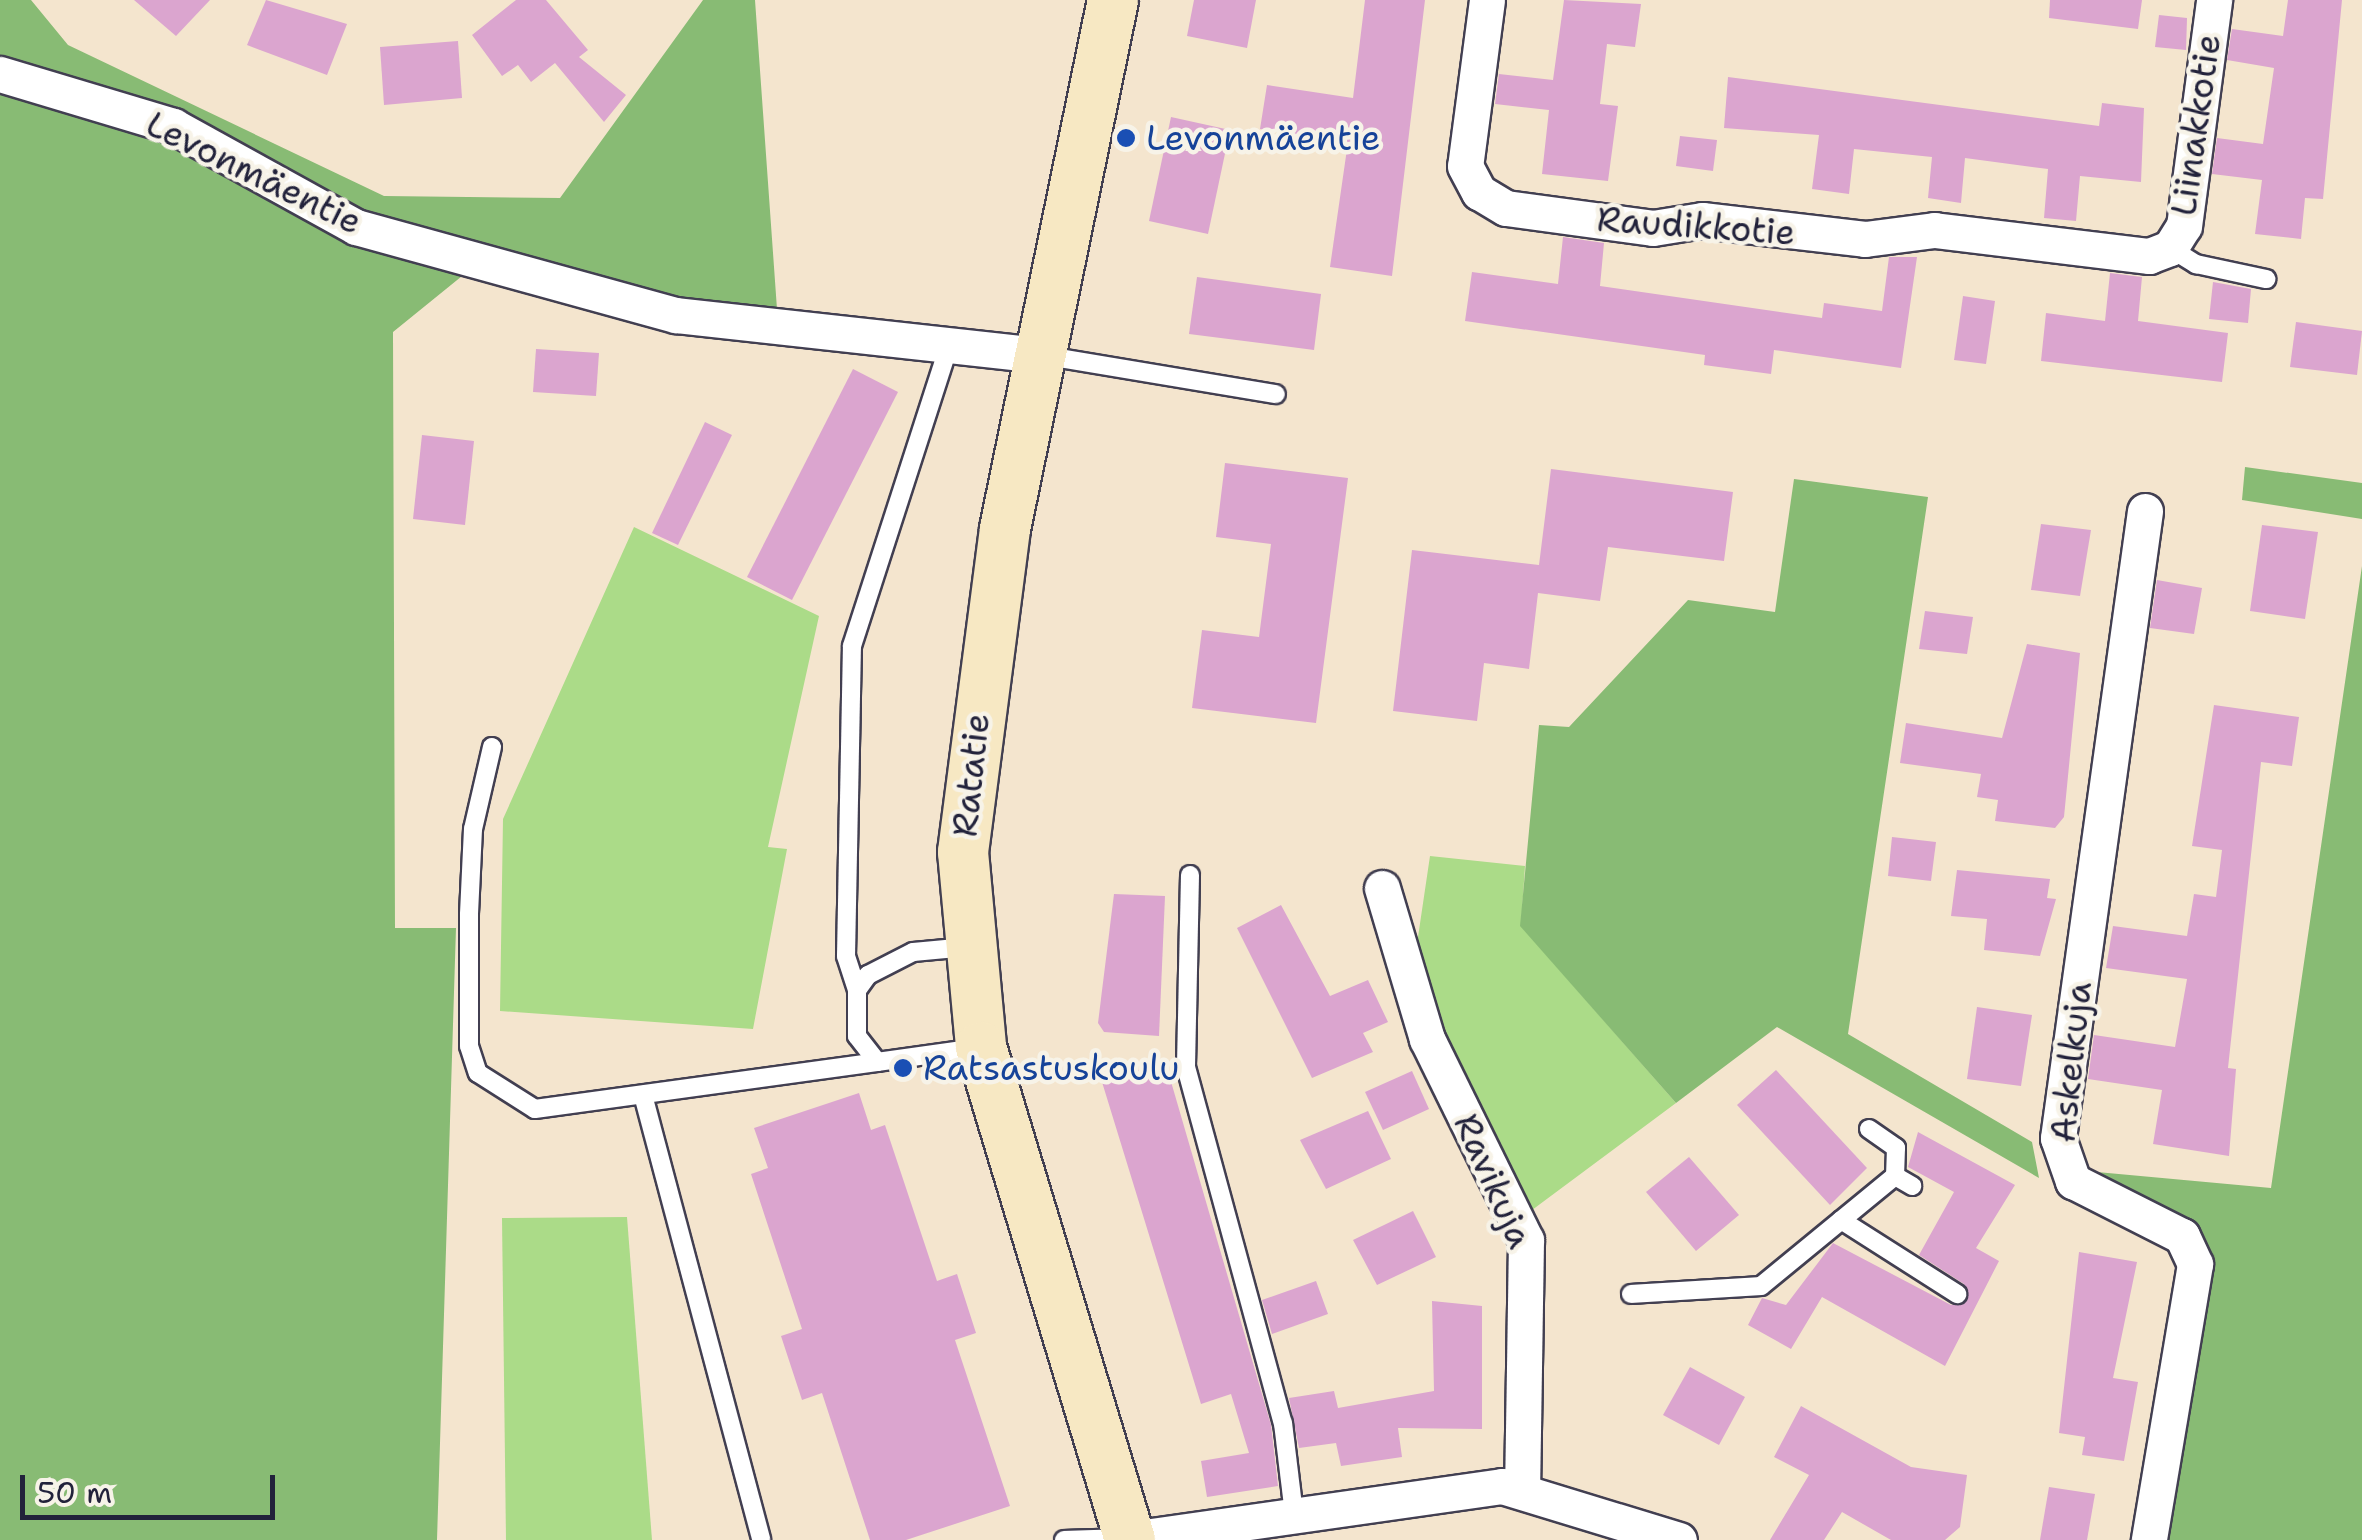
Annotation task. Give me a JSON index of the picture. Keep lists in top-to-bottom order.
{
  "streets": {
    "street": [
      "Liinakkotie",
      "Levonmäentie",
      "Raudikkotie",
      "Ratatie",
      "Askelkuja",
      "Ravikuja"
    ]
  },
  "crossings": [
    ["Liinakkotie", "Raudikkotie"],
    ["Levonmäentie", "Ratatie"]
  ],
  "places": ["Levonmäentie", "Ratsastuskoulu"],
  "scale_bar": "50 m"
}
